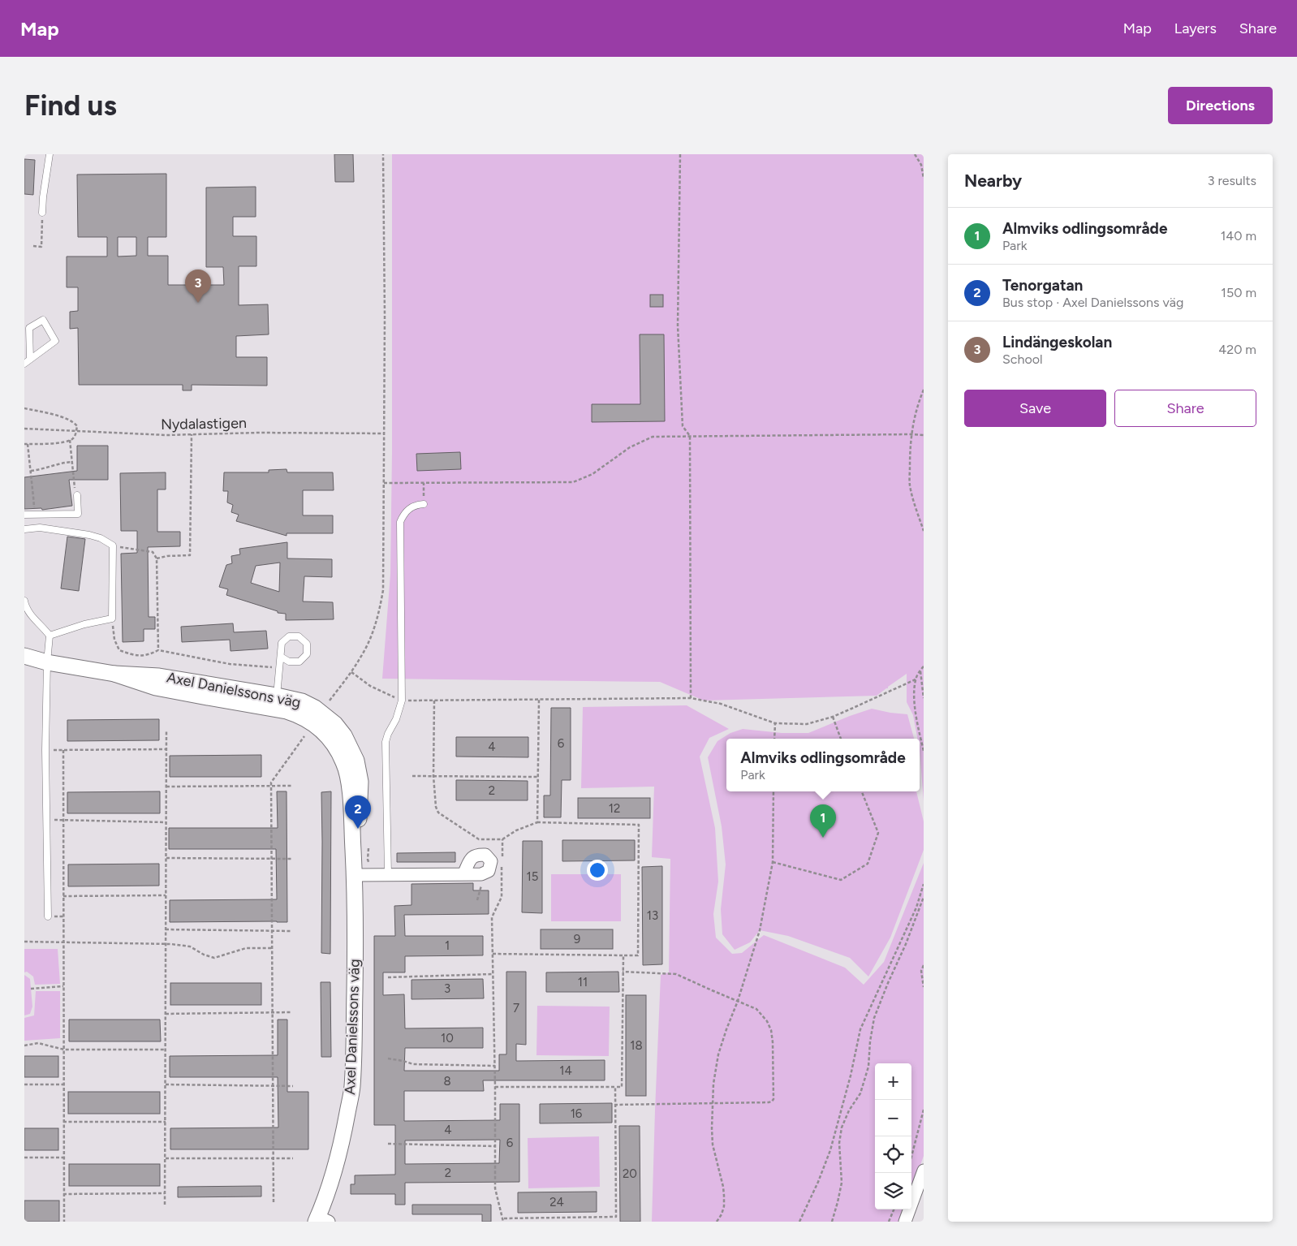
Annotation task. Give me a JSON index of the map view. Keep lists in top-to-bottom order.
{
  "streets": {
    "street": ["Axel Danielssons väg"],
    "path": ["Nydalastigen"]
  },
  "house_numbers": [
    "6",
    "4",
    "2",
    "12",
    "15",
    "13",
    "9",
    "1",
    "11",
    "3",
    "7",
    "10",
    "18",
    "14",
    "8",
    "16",
    "4",
    "6",
    "2",
    "20",
    "24"
  ],
  "page": {
    "header": "Map",
    "nav": ["Map", "Layers", "Share"],
    "buttons": [
      "Directions",
      ["Save", "Share"]
    ],
    "title": "Find us",
    "heading": ["Nearby", "3 results"],
    "list": [
      {
        "mark": "1",
        "name": "Almviks odlingsområde",
        "note": "Park",
        "value": "140 m"
      },
      {
        "mark": "2",
        "name": "Tenorgatan",
        "note": "Bus stop · Axel Danielssons väg",
        "value": "150 m"
      },
      {
        "mark": "3",
        "name": "Lindängeskolan",
        "note": "School",
        "value": "420 m"
      }
    ],
    "pins": ["3", "2", "1"],
    "popup": ["Almviks odlingsområde", "Park"],
    "map_buttons": ["+", "−"]
  }
}
